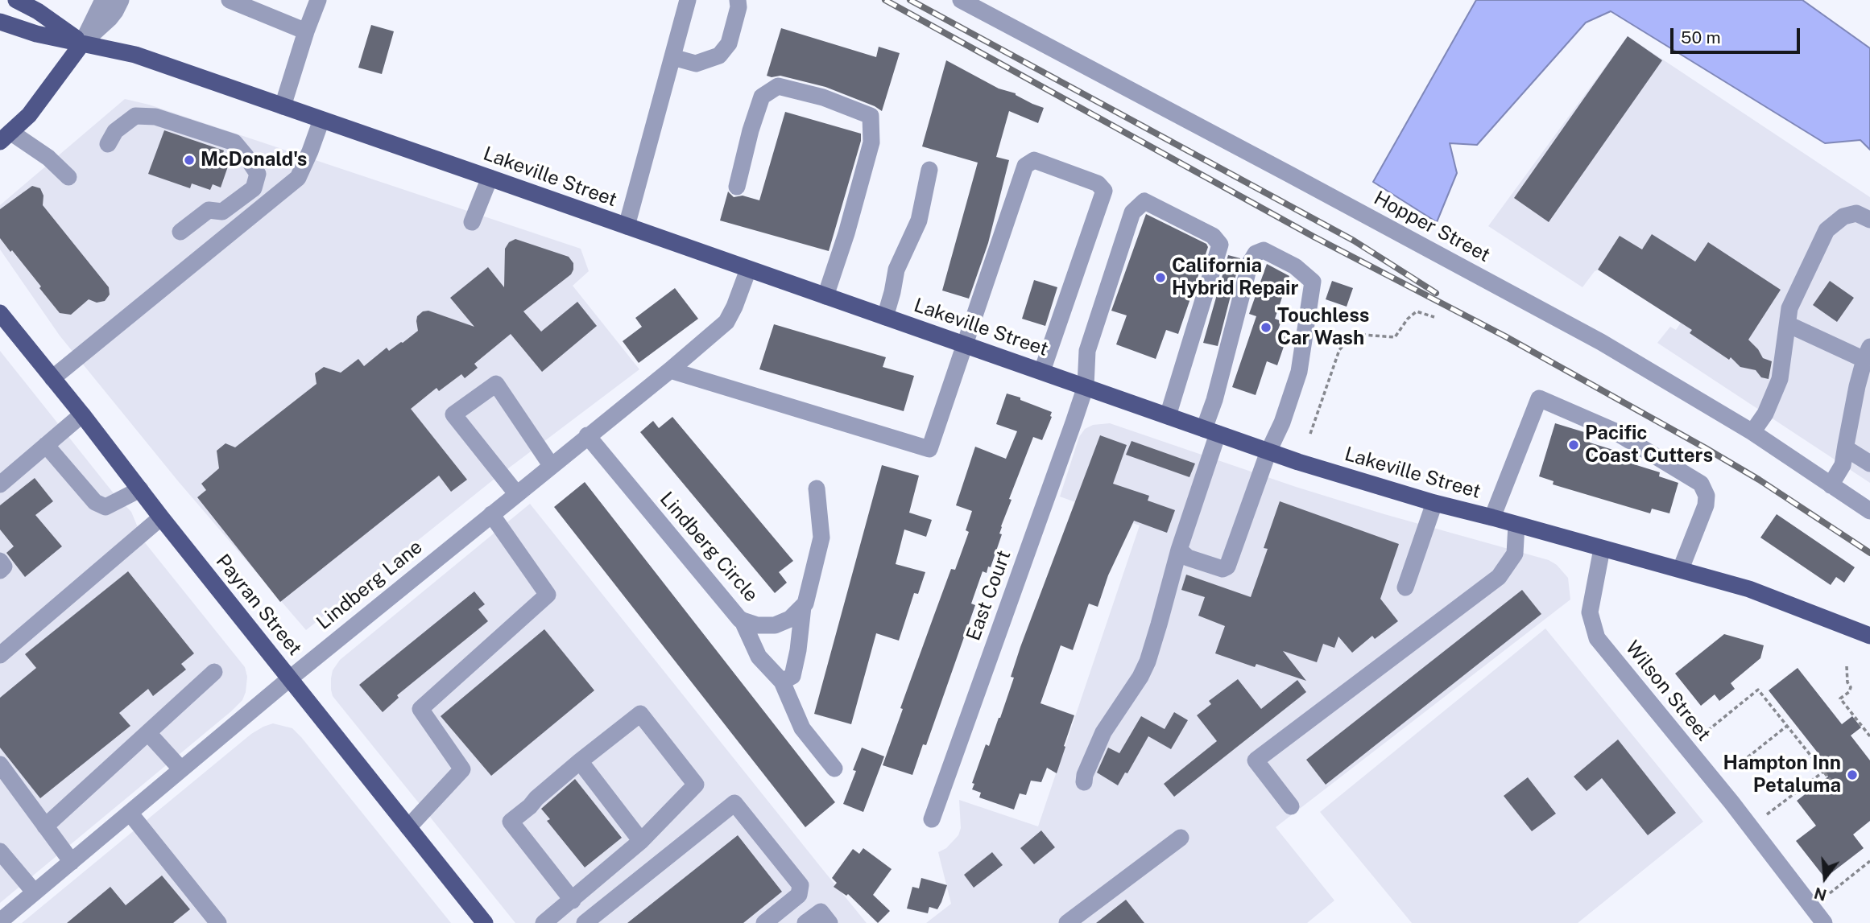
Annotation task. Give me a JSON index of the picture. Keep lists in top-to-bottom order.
{
  "streets": {
    "main road": ["Lakeville Street", "Payran Street"],
    "street": [
      "Hopper Street",
      "Lindberg Circle",
      "Lindberg Lane",
      "East Court",
      "Wilson Street"
    ]
  },
  "crossings": [
    ["Lakeville Street", "Lindberg Lane"],
    ["Lakeville Street", "East Court"],
    ["Lakeville Street", "Wilson Street"],
    ["Lindberg Circle", "Lindberg Lane"],
    ["Lindberg Lane", "Payran Street"]
  ],
  "places": [
    "McDonald's",
    "California Hybrid Repair",
    "Touchless Car Wash",
    "Pacific Coast Cutters",
    "Hampton Inn Petaluma"
  ],
  "scale_bar": "50 m",
  "north": "bottom"
}
